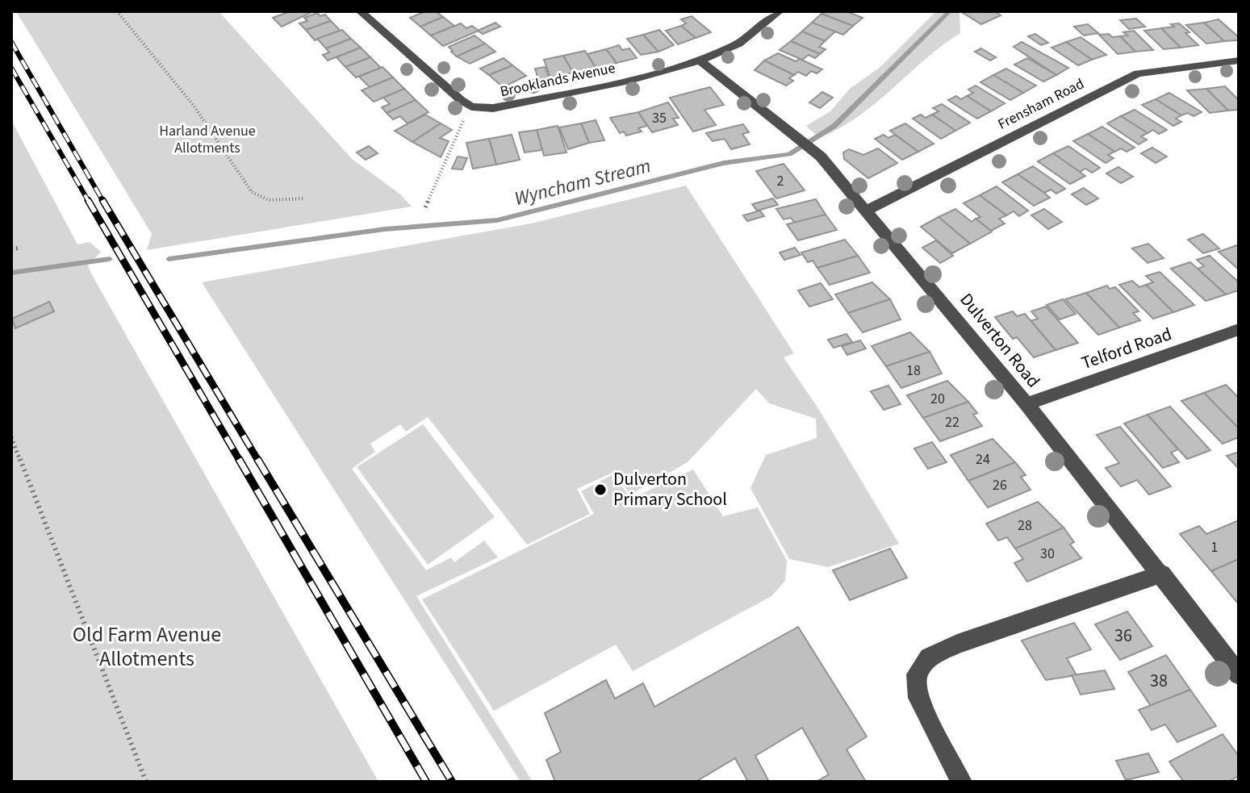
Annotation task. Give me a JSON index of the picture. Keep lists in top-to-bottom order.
{
  "streets": {
    "street": [
      "Brooklands Avenue",
      "Frensham Road",
      "Dulverton Road",
      "Telford Road"
    ]
  },
  "crossings": [
    ["Brooklands Avenue", "Dulverton Road"],
    ["Frensham Road", "Dulverton Road"],
    ["Dulverton Road", "Telford Road"]
  ],
  "water": ["Wyncham Stream"],
  "parks": ["Harland Avenue Allotments", "Old Farm Avenue Allotments"],
  "places": ["Dulverton Primary School"],
  "house_numbers": [
    "35",
    "2",
    "18",
    "20",
    "22",
    "24",
    "26",
    "28",
    "1",
    "30",
    "36",
    "38"
  ]
}
